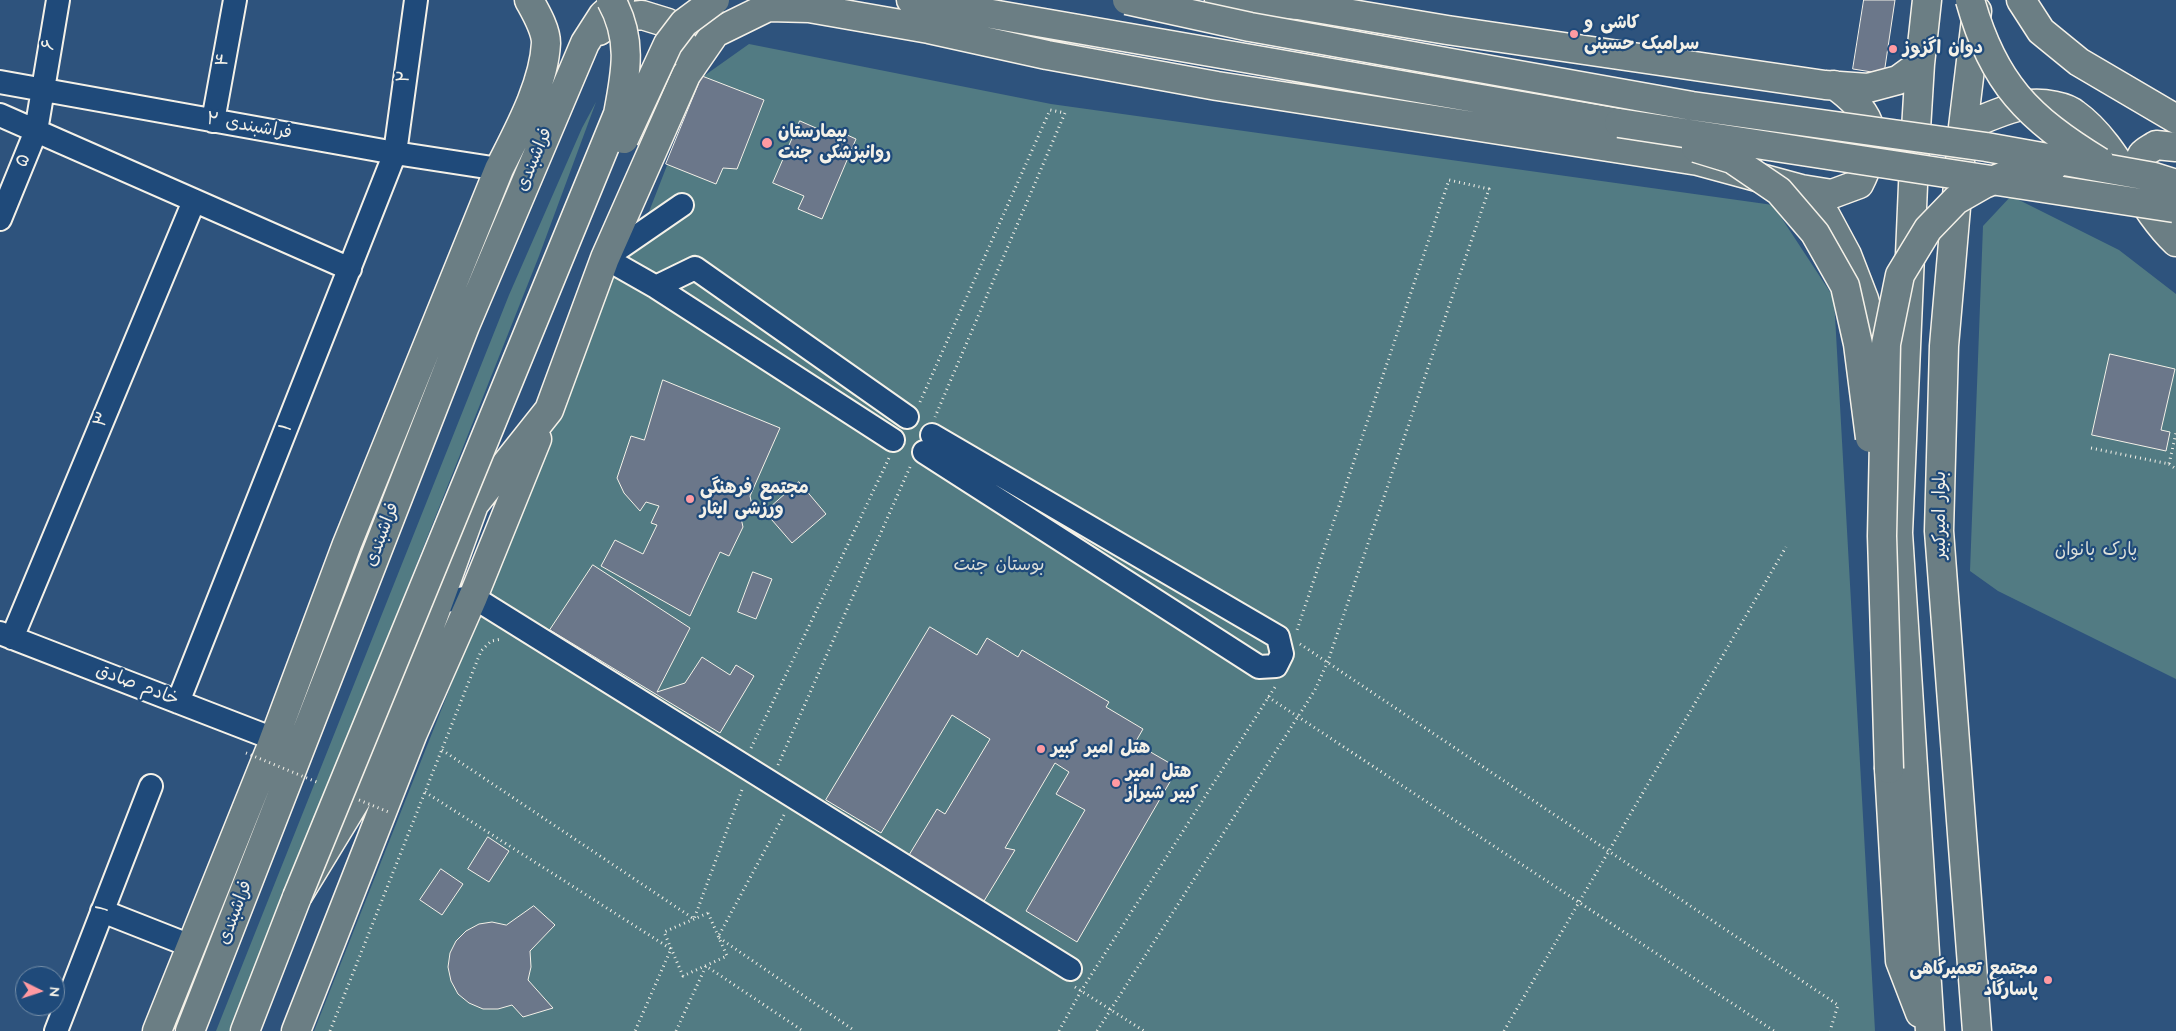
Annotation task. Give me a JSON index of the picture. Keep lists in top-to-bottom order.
{
  "streets": {
    "main road": ["فراشبندی", "بلوار امیرکبیر"],
    "street": [
      "۶",
      "۴",
      "۲",
      "۲ فراشبندی",
      "۵",
      "۳",
      "۱",
      "خادم صادق"
    ]
  },
  "crossings": [
    ["۶", "۲ فراشبندی"],
    ["۶", "۵"],
    ["۴", "۲ فراشبندی"],
    ["۲", "۲ فراشبندی"],
    ["۲", "۱"],
    ["۲ فراشبندی", "فراشبندی"],
    ["۲ فراشبندی", "۱"],
    ["فراشبندی", "خادم صادق"],
    ["۳", "خادم صادق"],
    ["۱", "خادم صادق"]
  ],
  "parks": ["پارک بانوان", "بوستان جنت"],
  "places": [
    "کاشی و سرامیک حسینی",
    "دوان اگزوز",
    "بیمارستان روانپزشکی جنت",
    "مجتمع فرهنگی ورزشی ایثار",
    "هتل امیر کبیر",
    "هتل امیر کبیر شیراز",
    "مجتمع تعمیرگاهی پاسارگاد"
  ],
  "north": "right"
}
